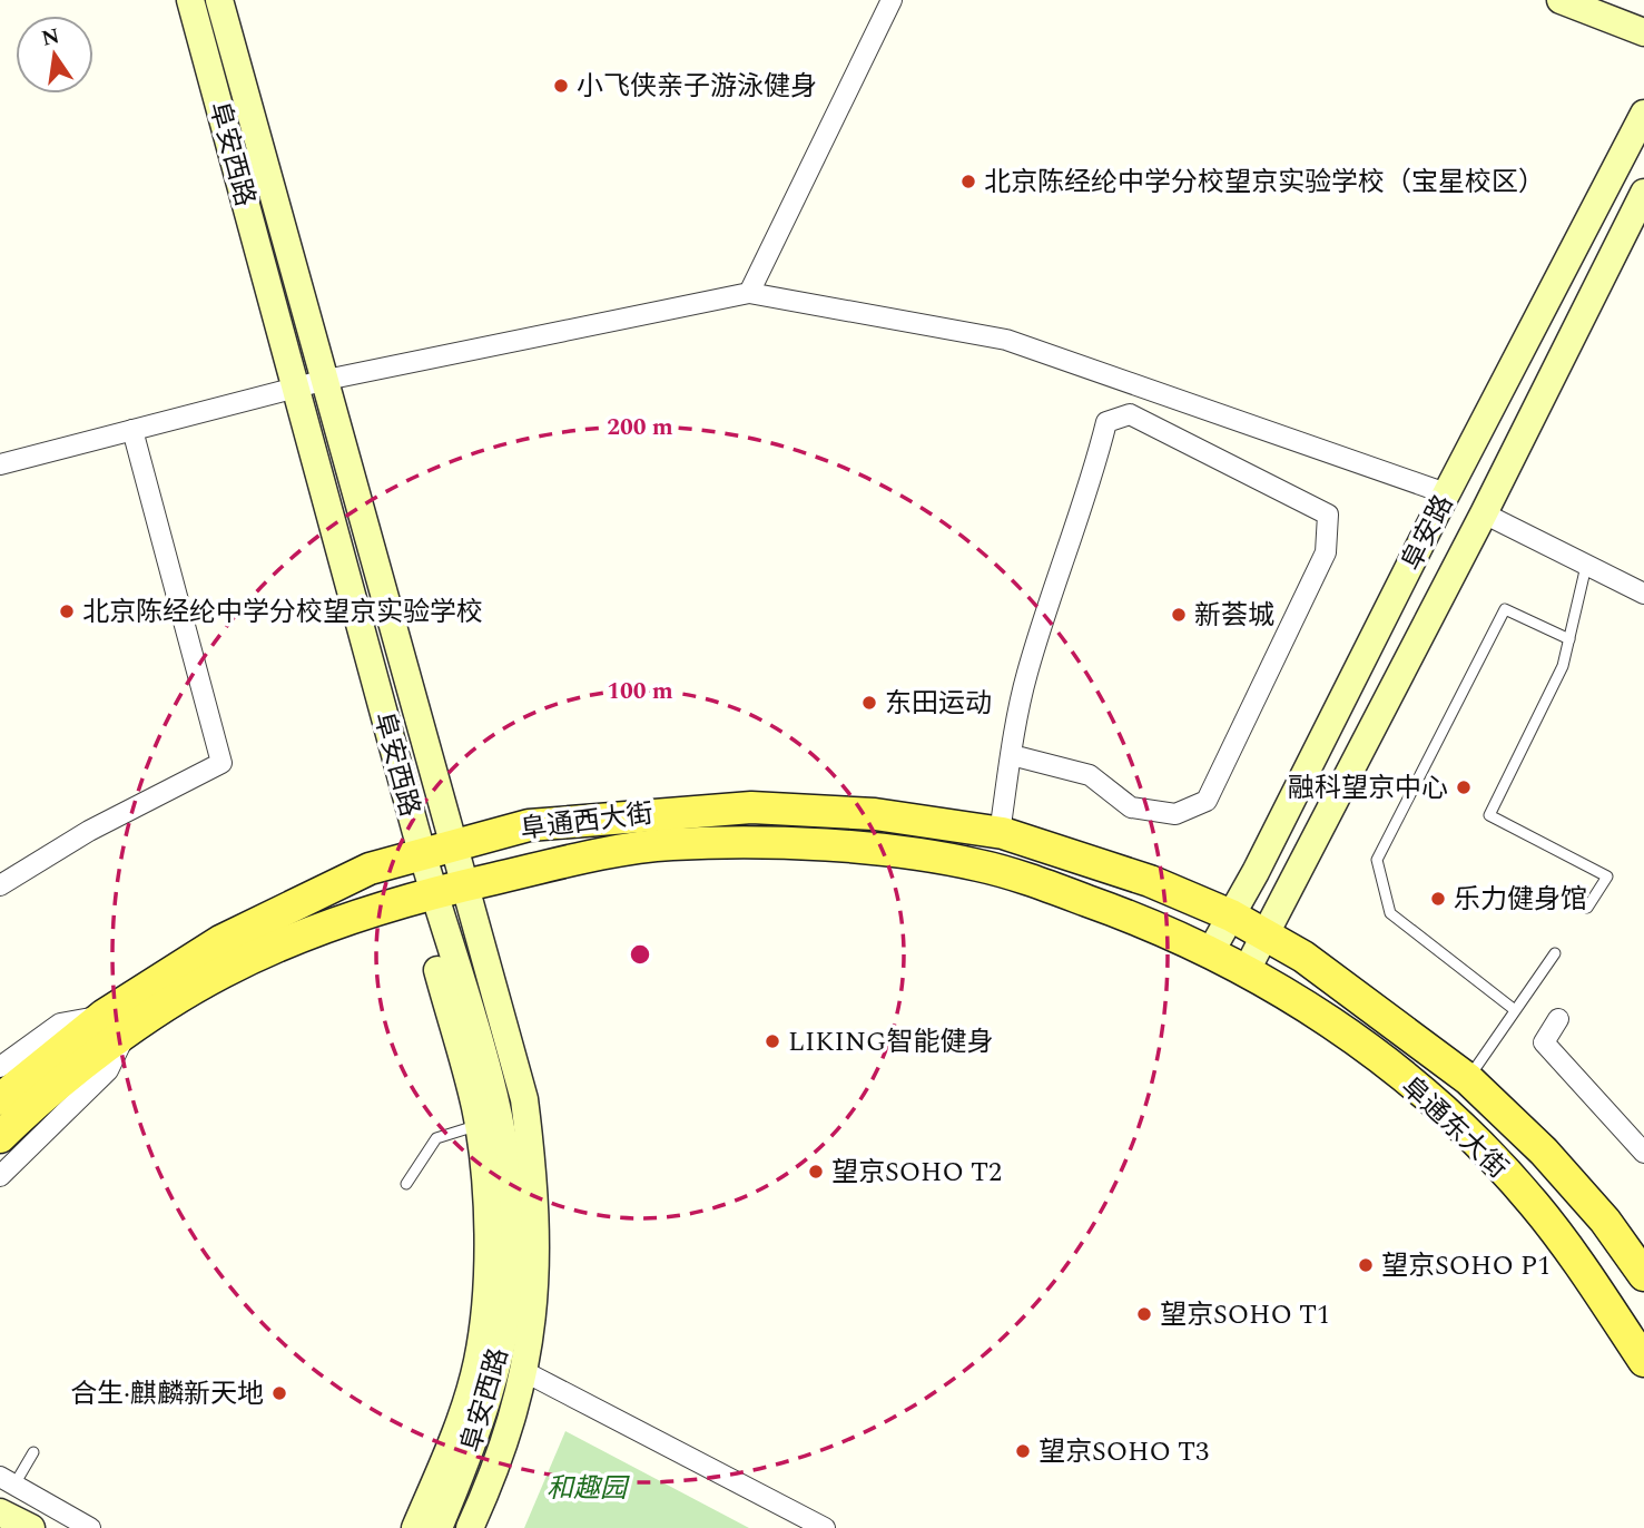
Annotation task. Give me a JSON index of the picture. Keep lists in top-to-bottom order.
{
  "streets": {
    "main road": [
      "阜安西路",
      "阜安路",
      "阜通西大街",
      "阜通东大街"
    ]
  },
  "crossings": [
    ["阜安西路", "阜通西大街"],
    ["阜安路", "阜通西大街"],
    ["阜安路", "阜通东大街"],
    ["阜通西大街", "阜通东大街"]
  ],
  "parks": ["和趣园"],
  "places": [
    "小飞侠亲子游泳健身",
    "北京陈经纶中学分校望京实验学校（宝星校区）",
    "北京陈经纶中学分校望京实验学校",
    "新荟城",
    "东田运动",
    "融科望京中心",
    "乐力健身馆",
    "LIKING智能健身",
    "望京SOHO T2",
    "望京SOHO P1",
    "望京SOHO T1",
    "合生·麒麟新天地",
    "望京SOHO T3"
  ],
  "north": "top",
  "rings": ["200 m", "100 m"]
}
